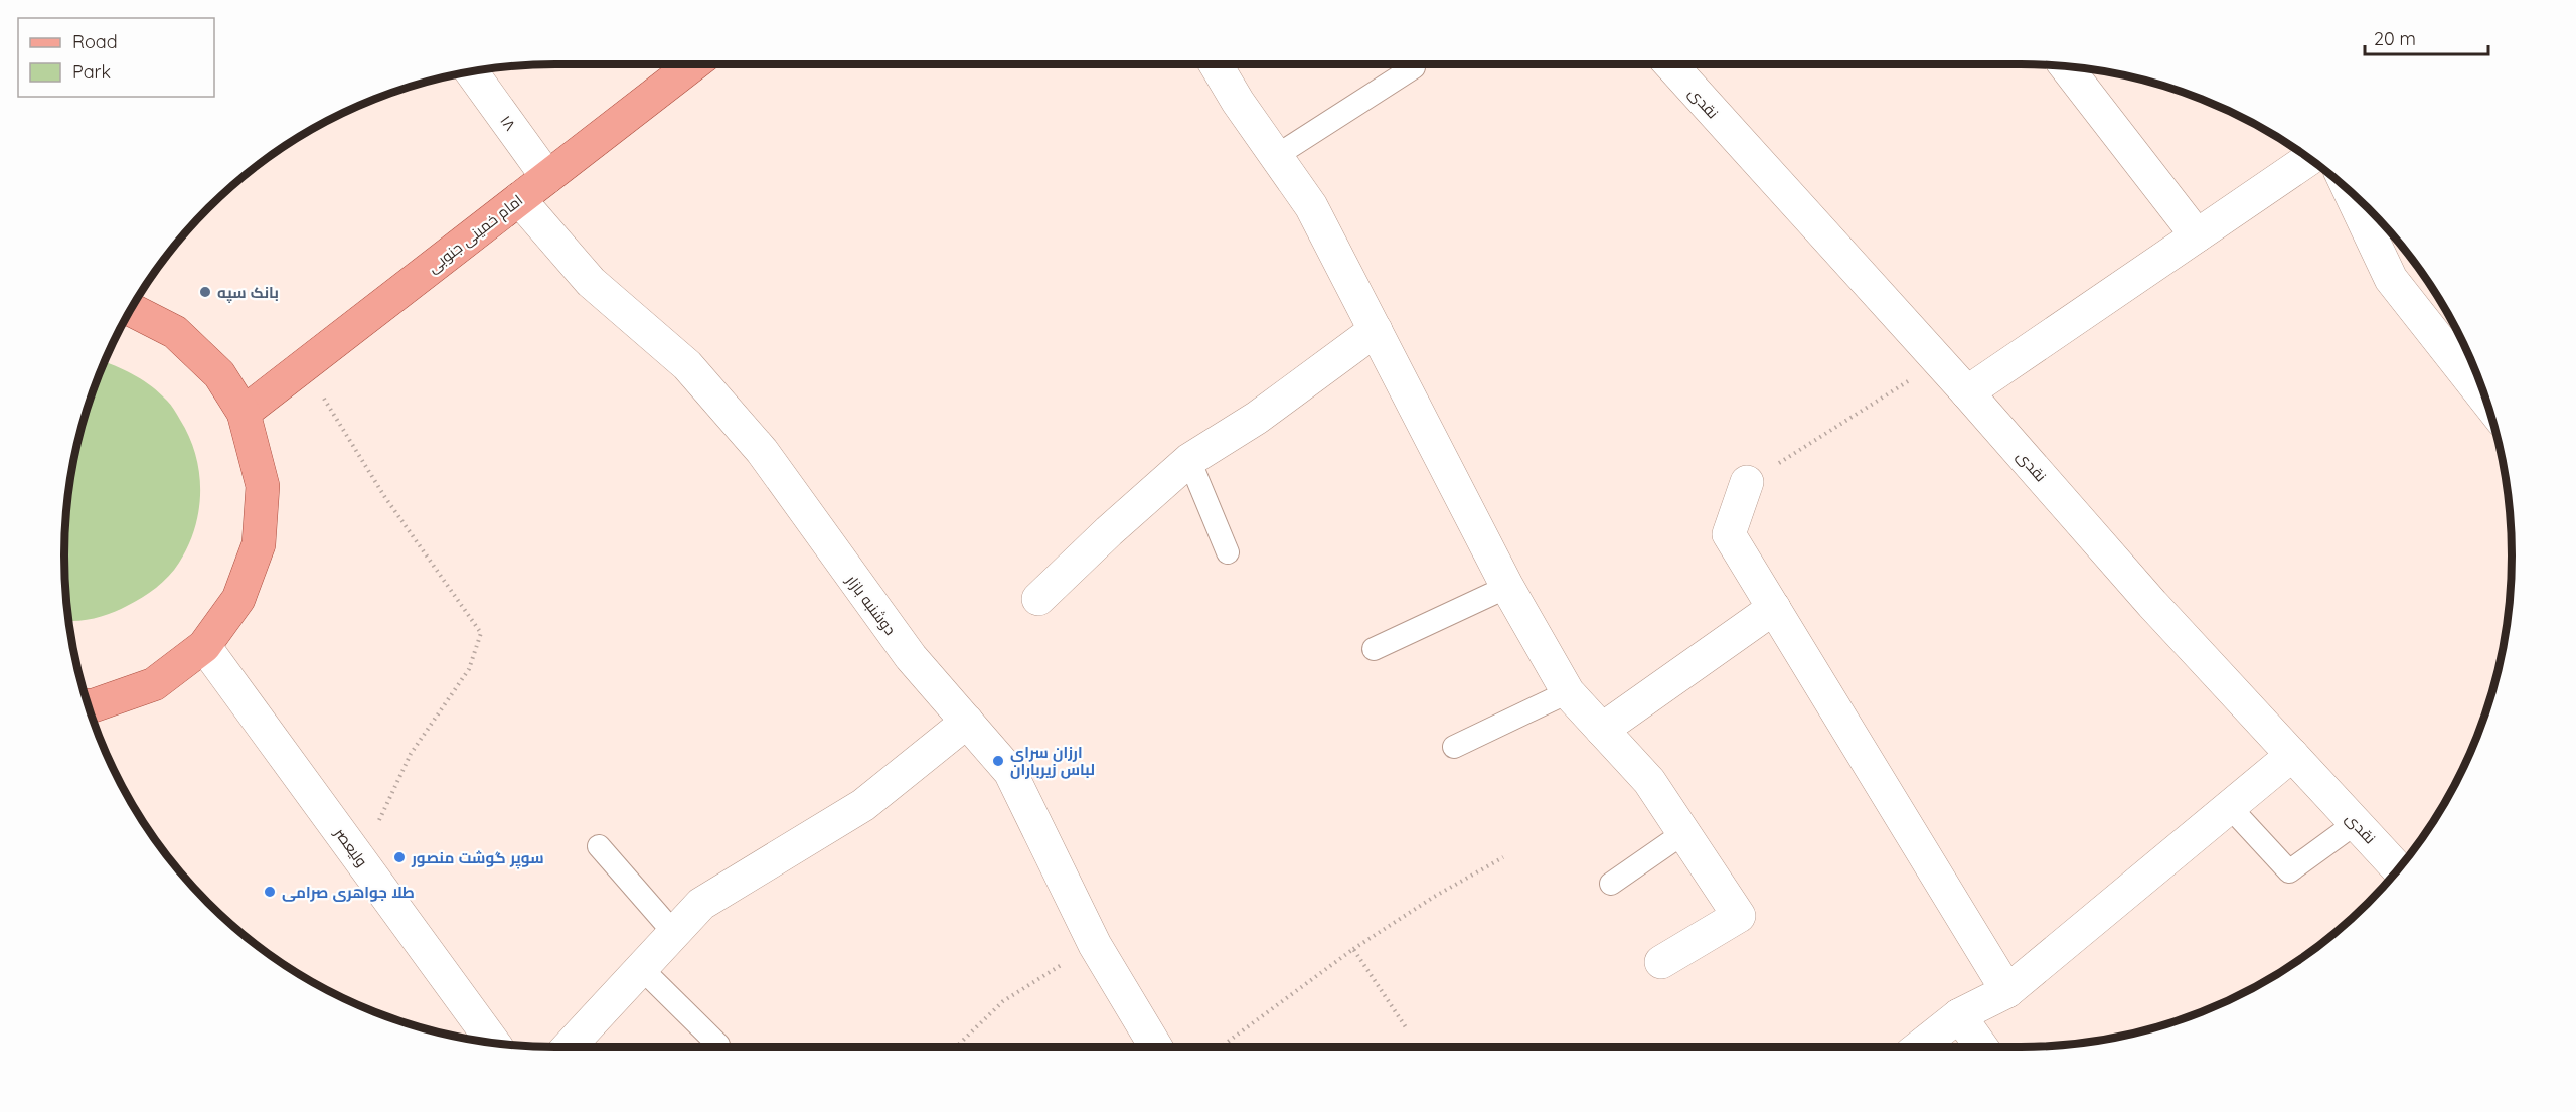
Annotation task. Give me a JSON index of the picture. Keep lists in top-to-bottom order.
{
  "streets": {
    "main road": ["امام خمینی جنوبی"],
    "street": [
      "نقدی",
      "۱۸",
      "دوشنبه بازار",
      "ولیعصر"
    ]
  },
  "crossings": [
    ["۱۸", "امام خمینی جنوبی"],
    ["امام خمینی جنوبی", "دوشنبه بازار"]
  ],
  "places": [
    "بانک سپه",
    "ارزان سرای لباس زیرباران",
    "سوپر گوشت منصور",
    "طلا جواهری صرامی"
  ],
  "legend": ["Road", "Park"],
  "scale_bar": "20 m"
}
